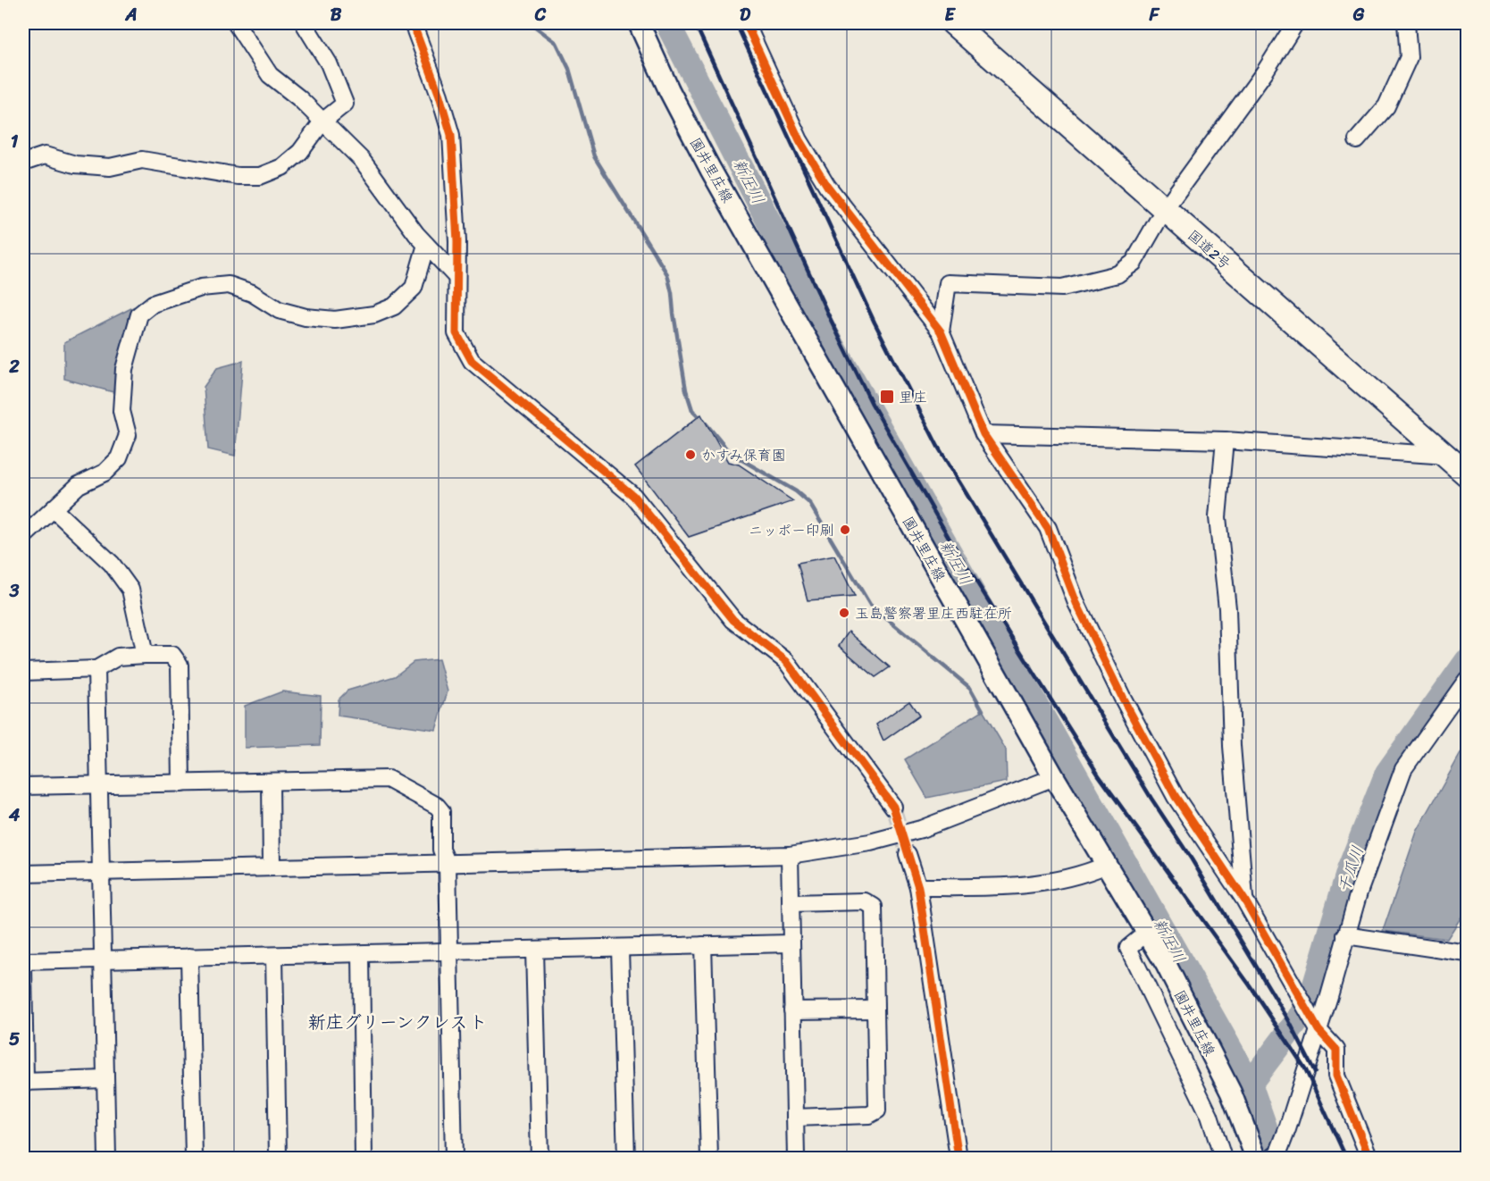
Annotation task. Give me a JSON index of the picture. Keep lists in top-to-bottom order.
{
  "streets": {
    "highway": ["国道2号"],
    "main road": ["園井里庄線"]
  },
  "districts": ["新庄グリーンクレスト"],
  "water": ["新圧川", "千瓜川"],
  "places": {
    "transit": ["里庄"],
    "other": ["かすみ保育園", "ニッポー印刷", "玉島警察署里庄西駐在所"]
  },
  "grid": {
    "columns": [
      "A",
      "B",
      "C",
      "D",
      "E",
      "F",
      "G"
    ],
    "rows": [
      "1",
      "2",
      "3",
      "4",
      "5"
    ]
  }
}
